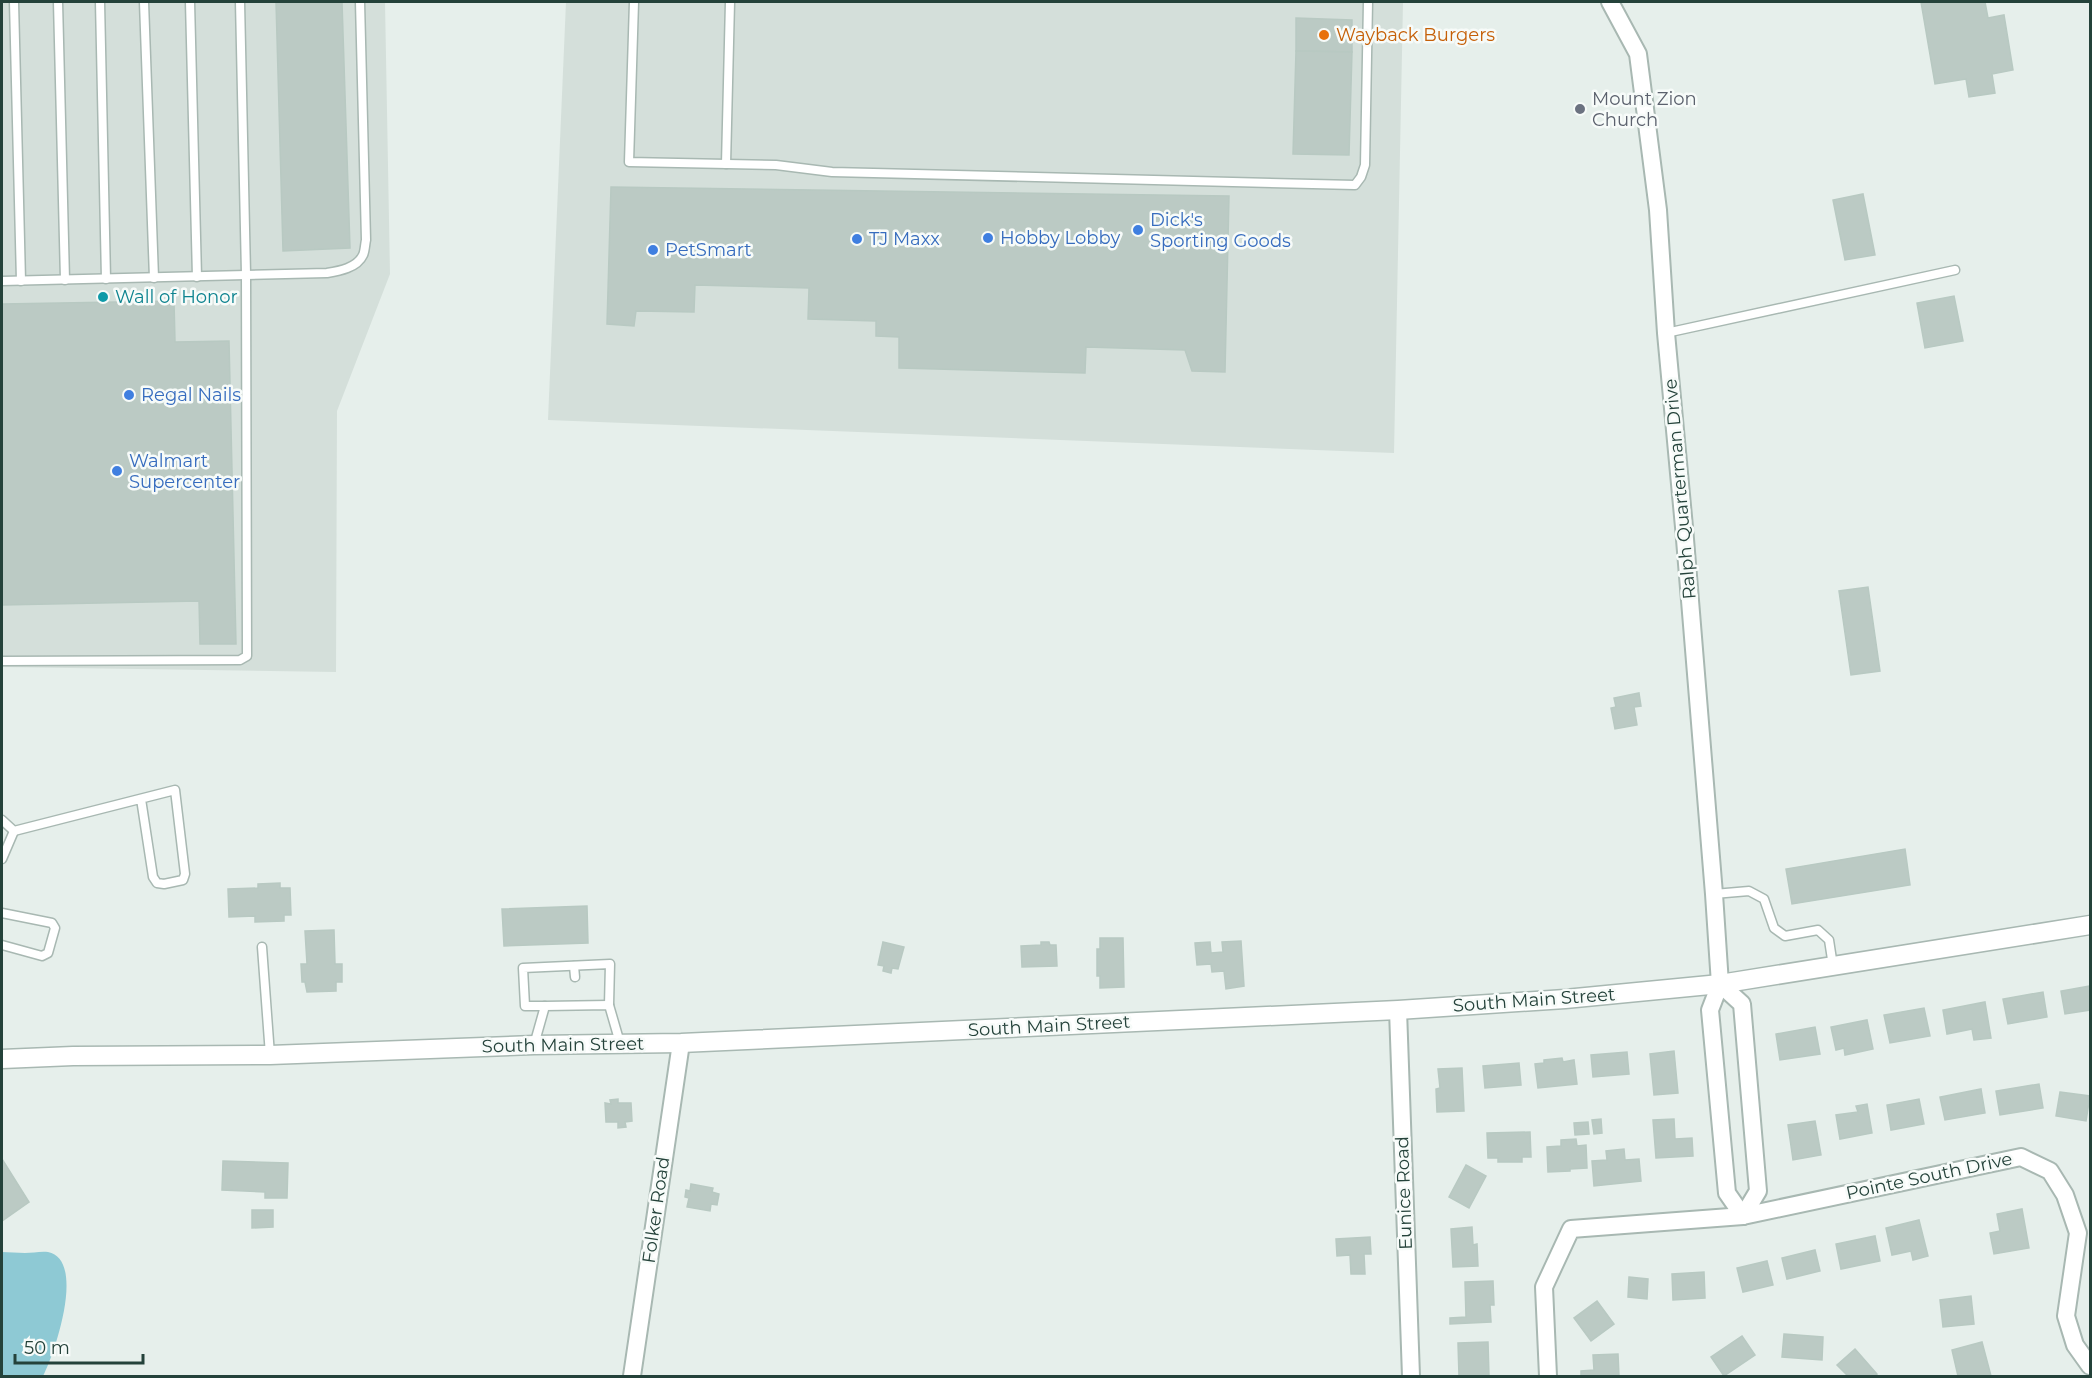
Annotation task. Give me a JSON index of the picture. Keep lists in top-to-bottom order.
{
  "streets": {
    "street": [
      "Ralph Quarterman Drive",
      "South Main Street",
      "Pointe South Drive",
      "Eunice Road",
      "Folker Road"
    ]
  },
  "crossings": [
    ["Ralph Quarterman Drive", "South Main Street"],
    ["Ralph Quarterman Drive", "Pointe South Drive"],
    ["South Main Street", "Eunice Road"],
    ["South Main Street", "Folker Road"]
  ],
  "places": [
    "Wayback Burgers",
    "Mount Zion Church",
    "Dick's Sporting Goods",
    "Hobby Lobby",
    "TJ Maxx",
    "PetSmart",
    "Wall of Honor",
    "Regal Nails",
    "Walmart Supercenter"
  ],
  "scale_bar": "50 m"
}
